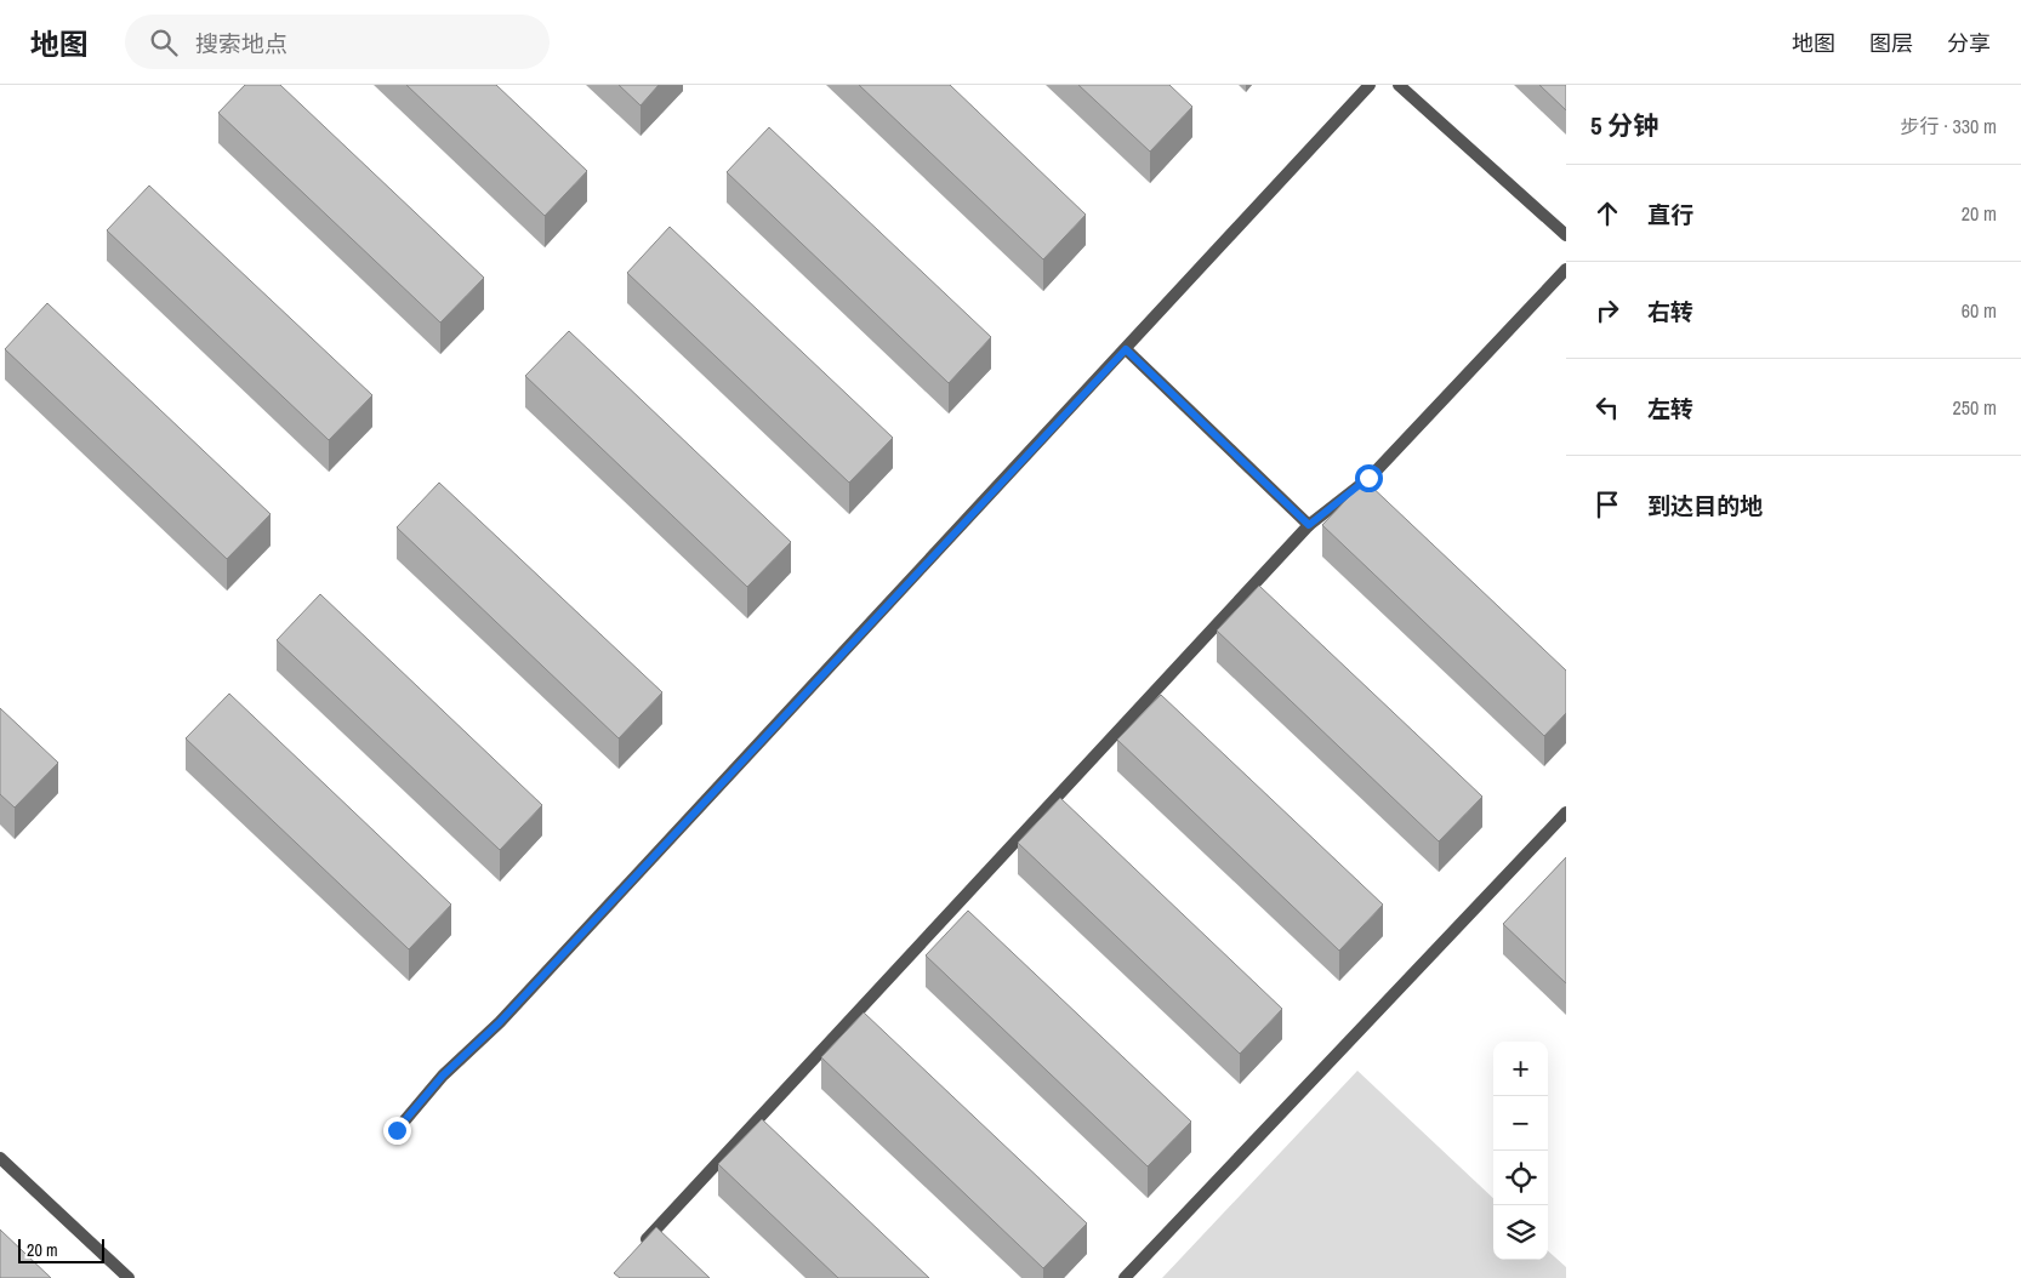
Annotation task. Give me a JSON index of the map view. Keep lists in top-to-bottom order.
{
  "scale_bar": "20 m",
  "page": {
    "header": "地图",
    "search": "搜索地点",
    "nav": ["地图", "图层", "分享"],
    "heading": ["5 分钟", "步行 · 330 m"],
    "list": [
      ["直行", "20 m"],
      ["右转", "60 m"],
      ["左转", "250 m"],
      "到达目的地"
    ],
    "map_buttons": ["+", "−"],
    "scale": "20 m"
  }
}
